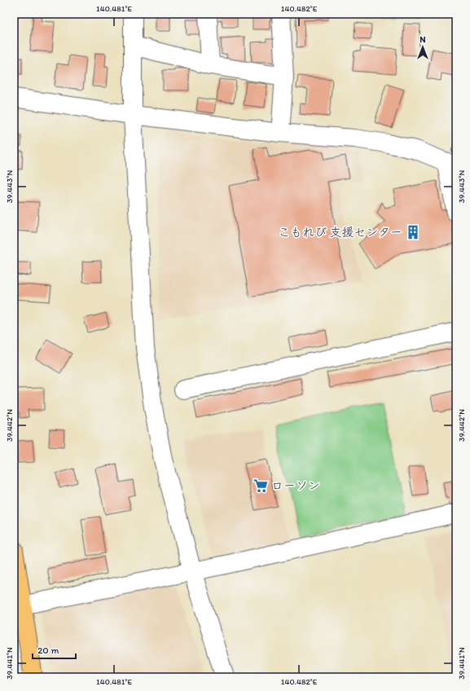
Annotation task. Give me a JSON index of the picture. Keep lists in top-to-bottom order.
{
  "places": {
    "building": ["こもれび 支援センター"],
    "supermarket": ["ローソン"]
  },
  "scale_bar": "20 m",
  "north": "top",
  "coordinates": [
    "140.481°E",
    "140.482°E",
    "39.443°N",
    "39.442°N",
    "39.441°N"
  ]
}
